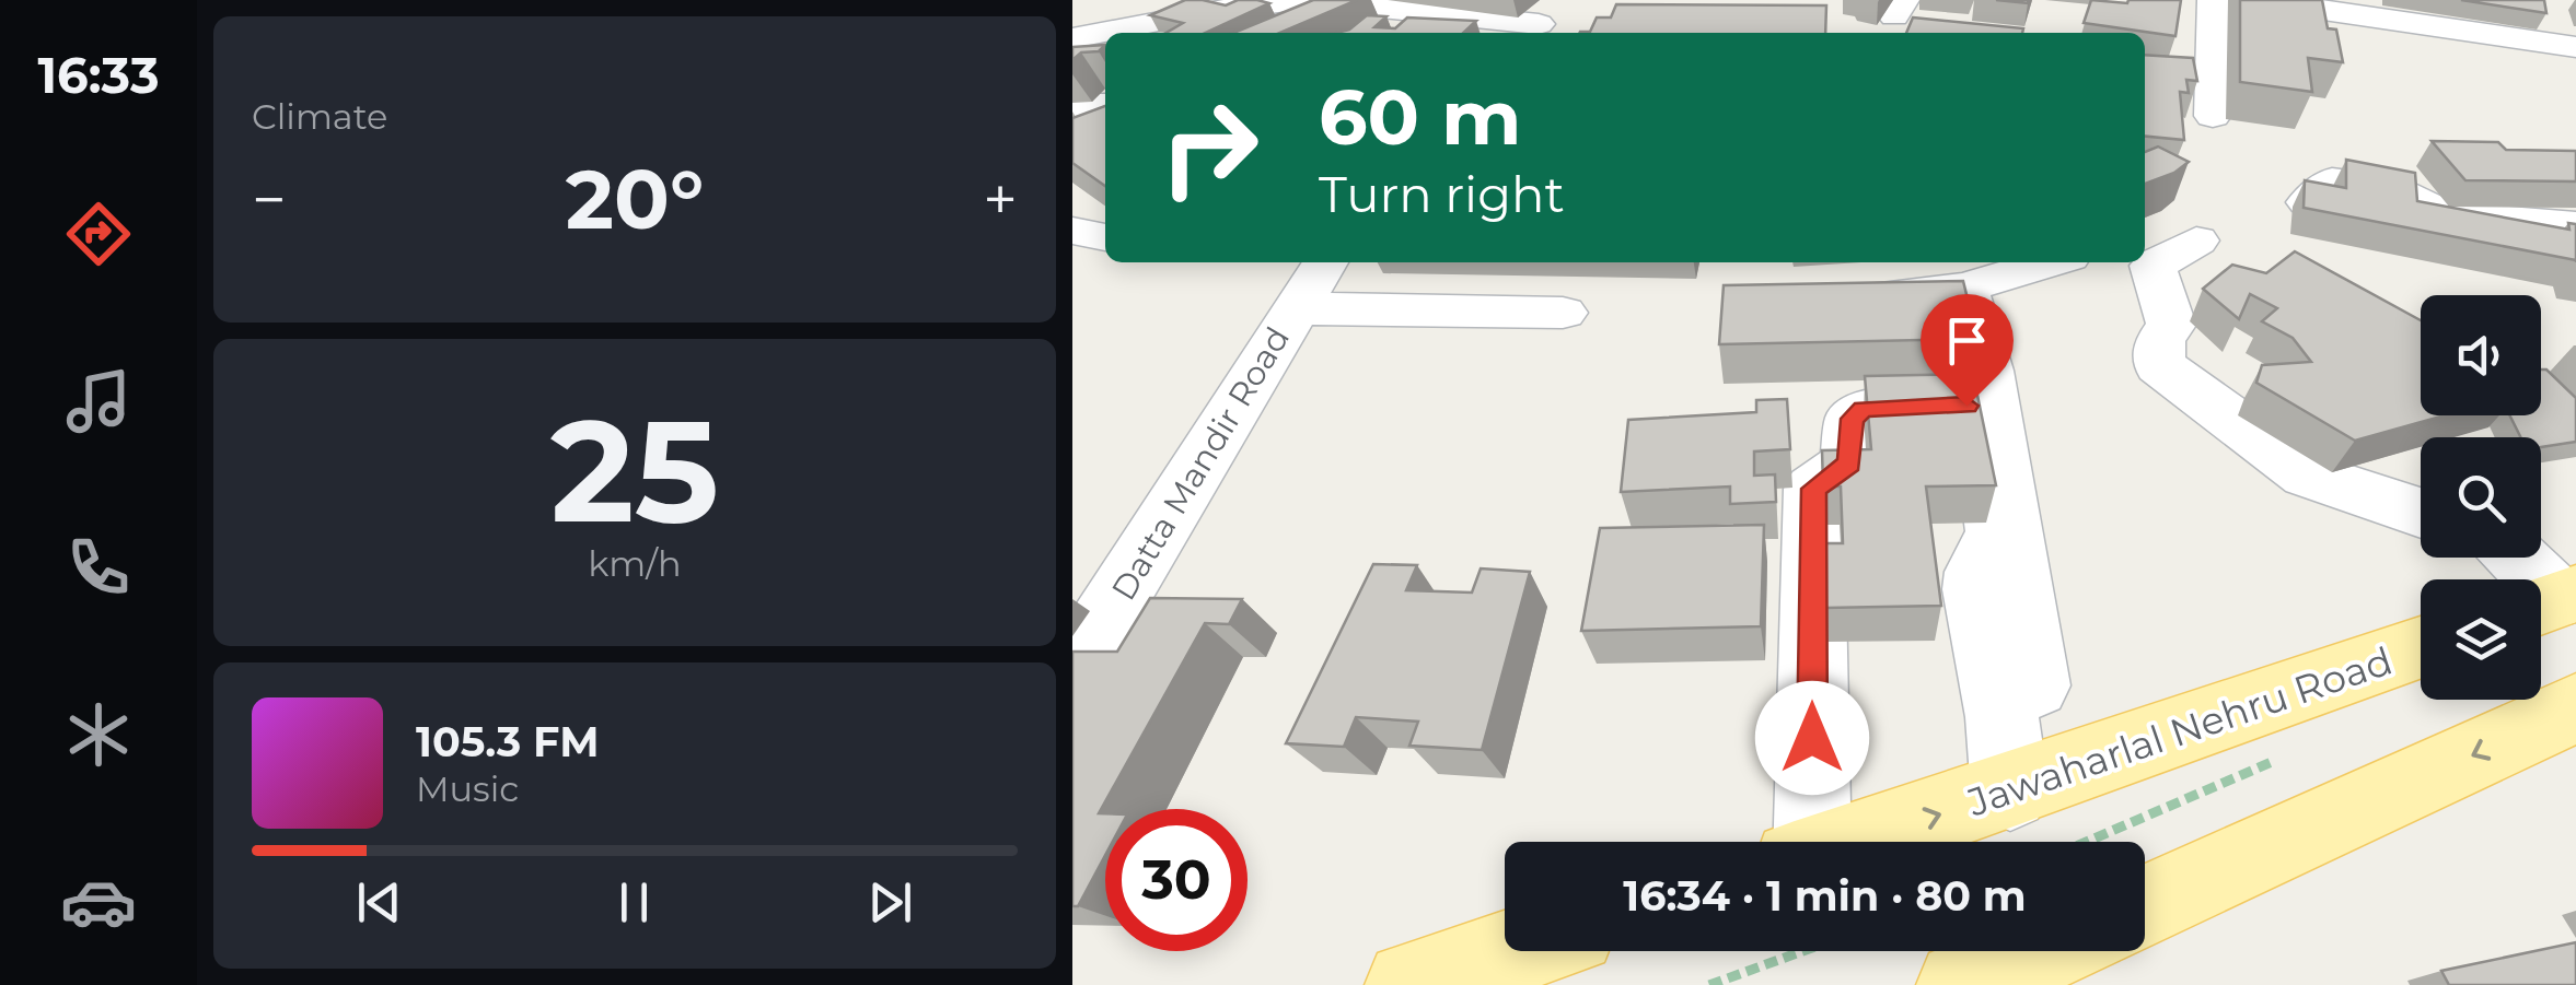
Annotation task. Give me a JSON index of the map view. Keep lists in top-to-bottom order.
{
  "streets": {
    "main road": ["Jawaharlal Nehru Road"],
    "street": ["Datta Mandir Road"]
  },
  "page": {
    "tabs": "16:33",
    "tile": [
      "Climate",
      ["25", "km/h"]
    ],
    "turn": ["60 m", "Turn right"],
    "heat": ["−", "20°", "+"],
    "song": ["105.3 FM", "Music"],
    "limit": "30",
    "trip": "16:34 · 1 min · 80 m"
  }
}
